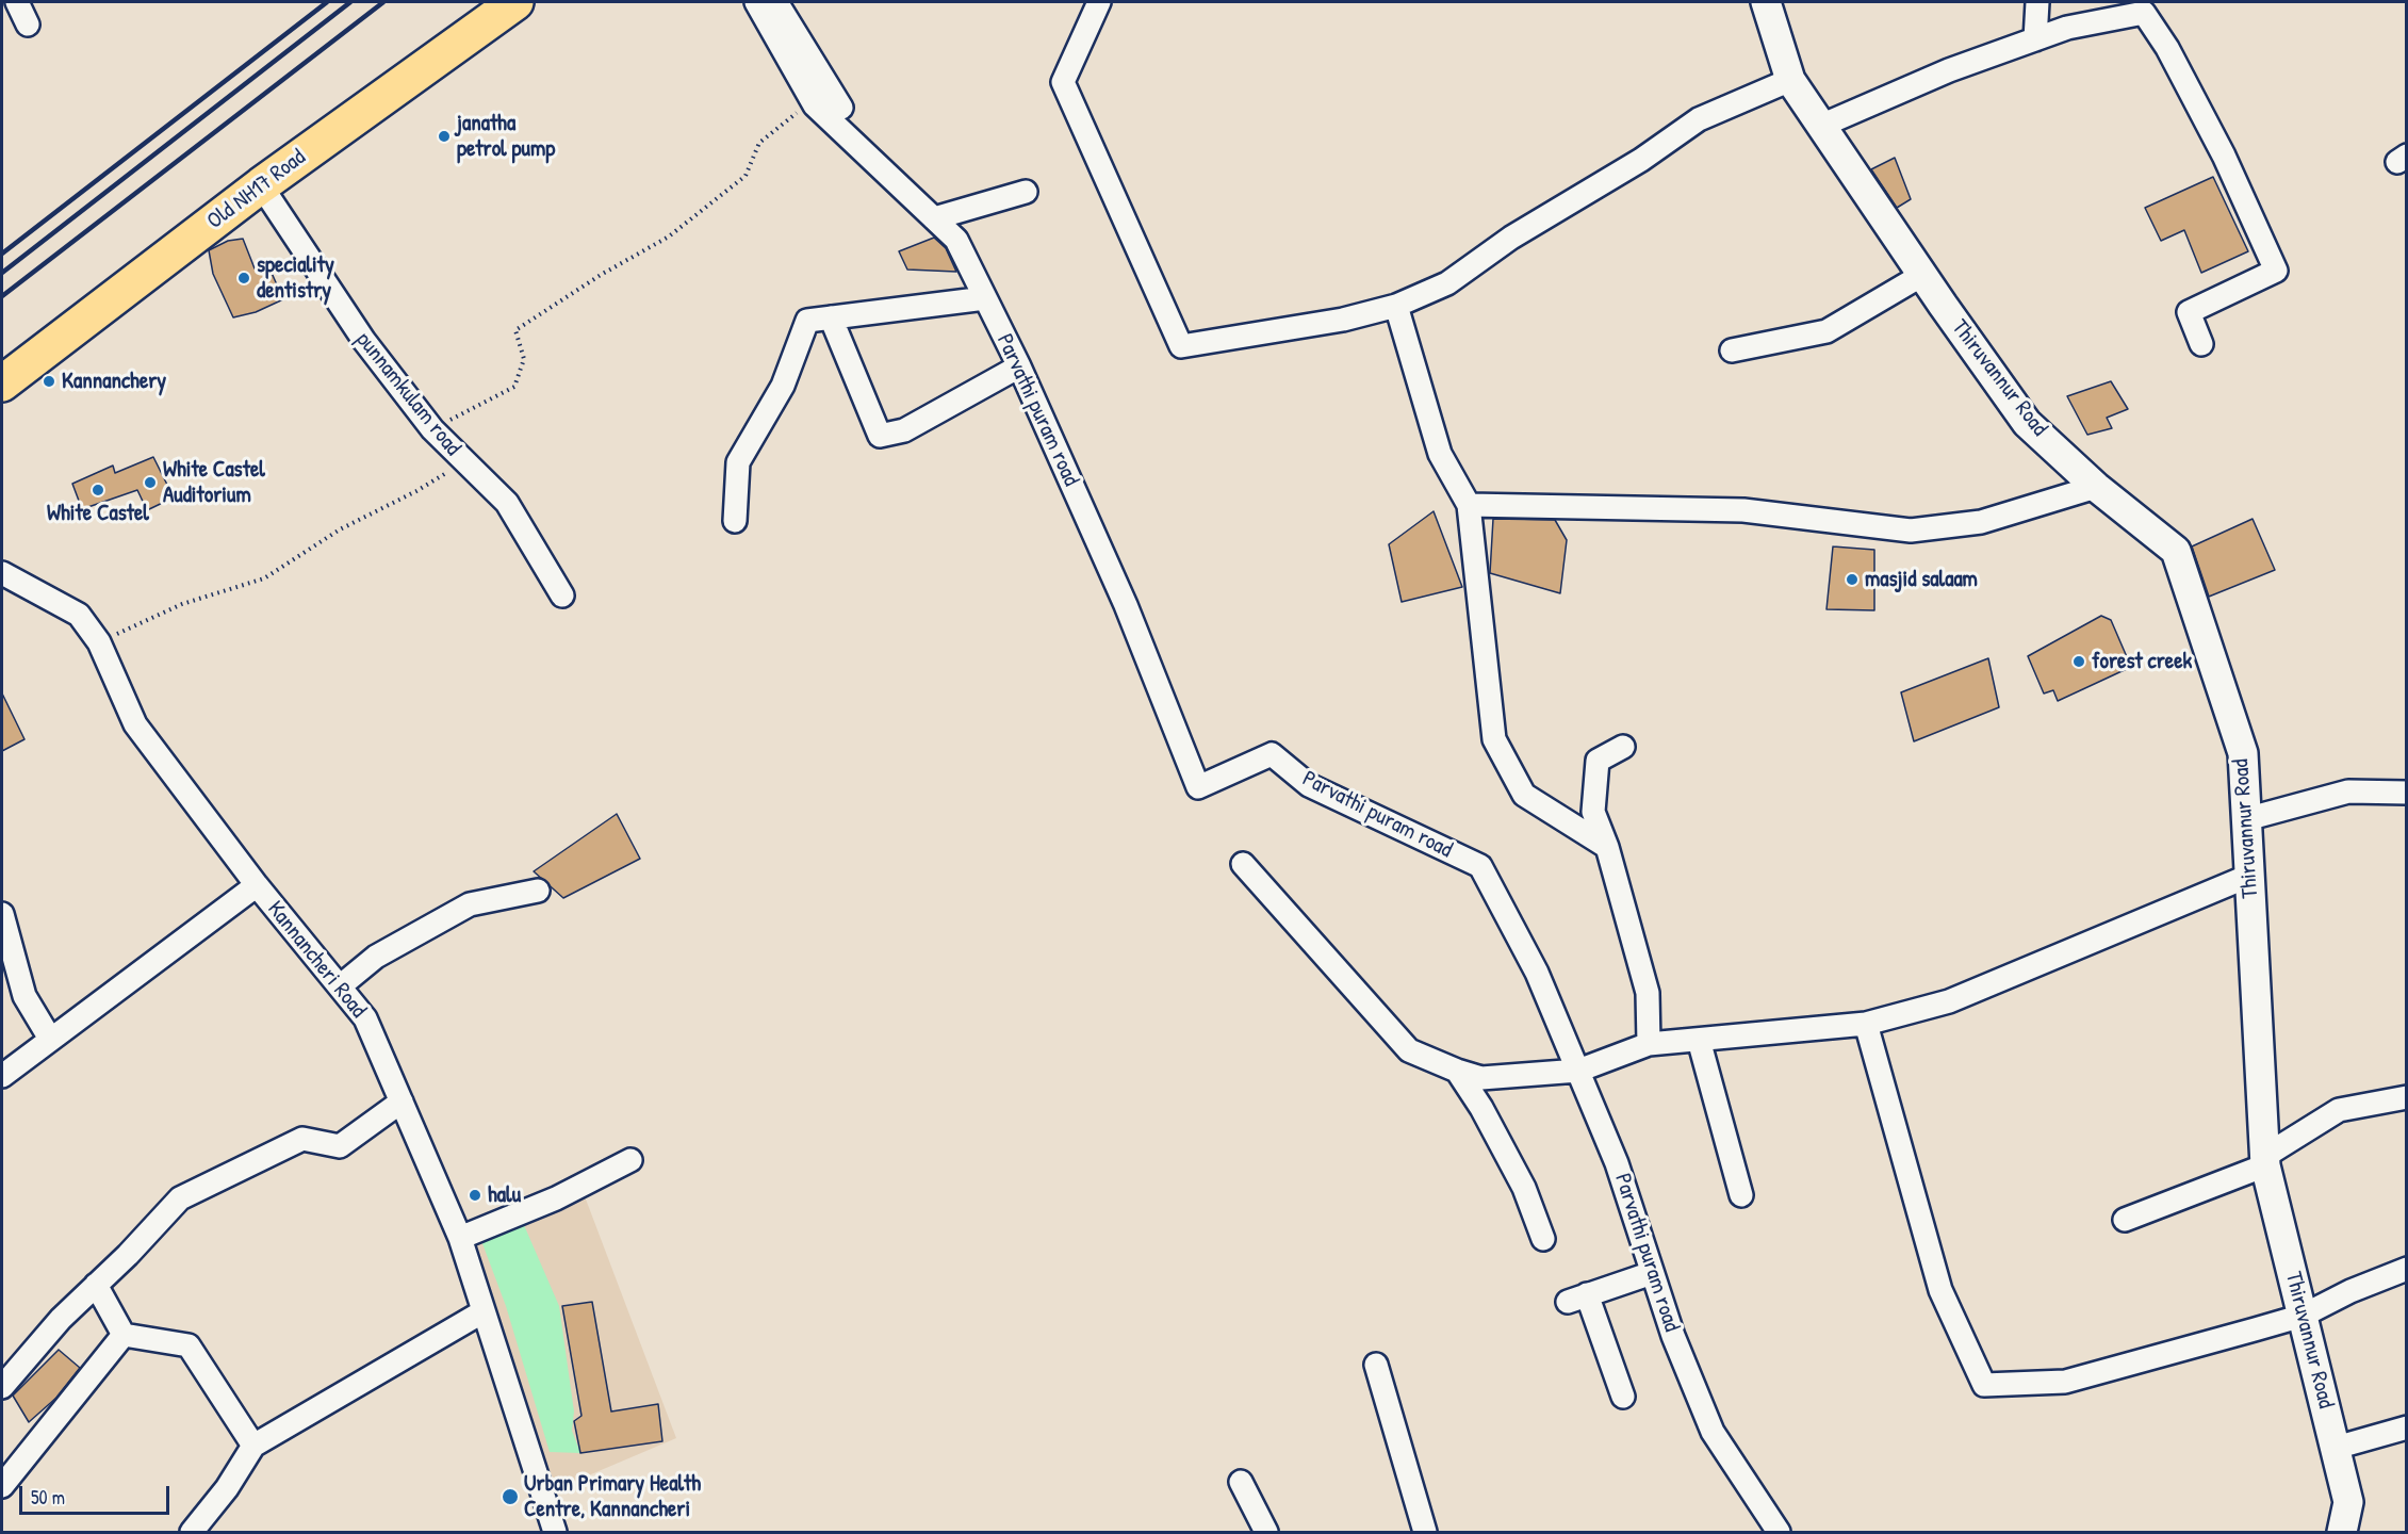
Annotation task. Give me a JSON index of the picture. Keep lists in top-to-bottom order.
{
  "streets": {
    "main road": ["Old NH17 Road"],
    "street": [
      "Thiruvannur Road",
      "punnamkulam road",
      "Parvathi puram road",
      "Kannancheri Road"
    ]
  },
  "crossings": [
    ["Old NH17 Road", "punnamkulam road"]
  ],
  "places": [
    "janatha petrol pump",
    "speciality dentistry",
    "Kannanchery",
    "White Castel Auditorium",
    "White Castel",
    "masjid salaam",
    "forest creek",
    "halu",
    "Urban Primary Health Centre, Kannancheri"
  ],
  "scale_bar": "50 m"
}
